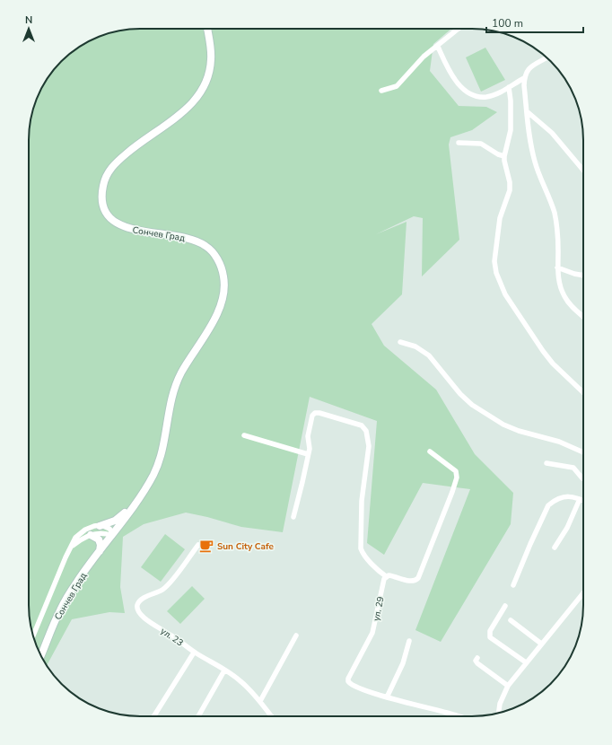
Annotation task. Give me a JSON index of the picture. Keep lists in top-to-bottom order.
{
  "streets": {
    "main road": ["Сончев Град"],
    "street": ["ул. 29", "ул. 23"]
  },
  "places": {
    "cafe": ["Sun City Cafe"]
  },
  "scale_bar": "100 m",
  "north": "top"
}
